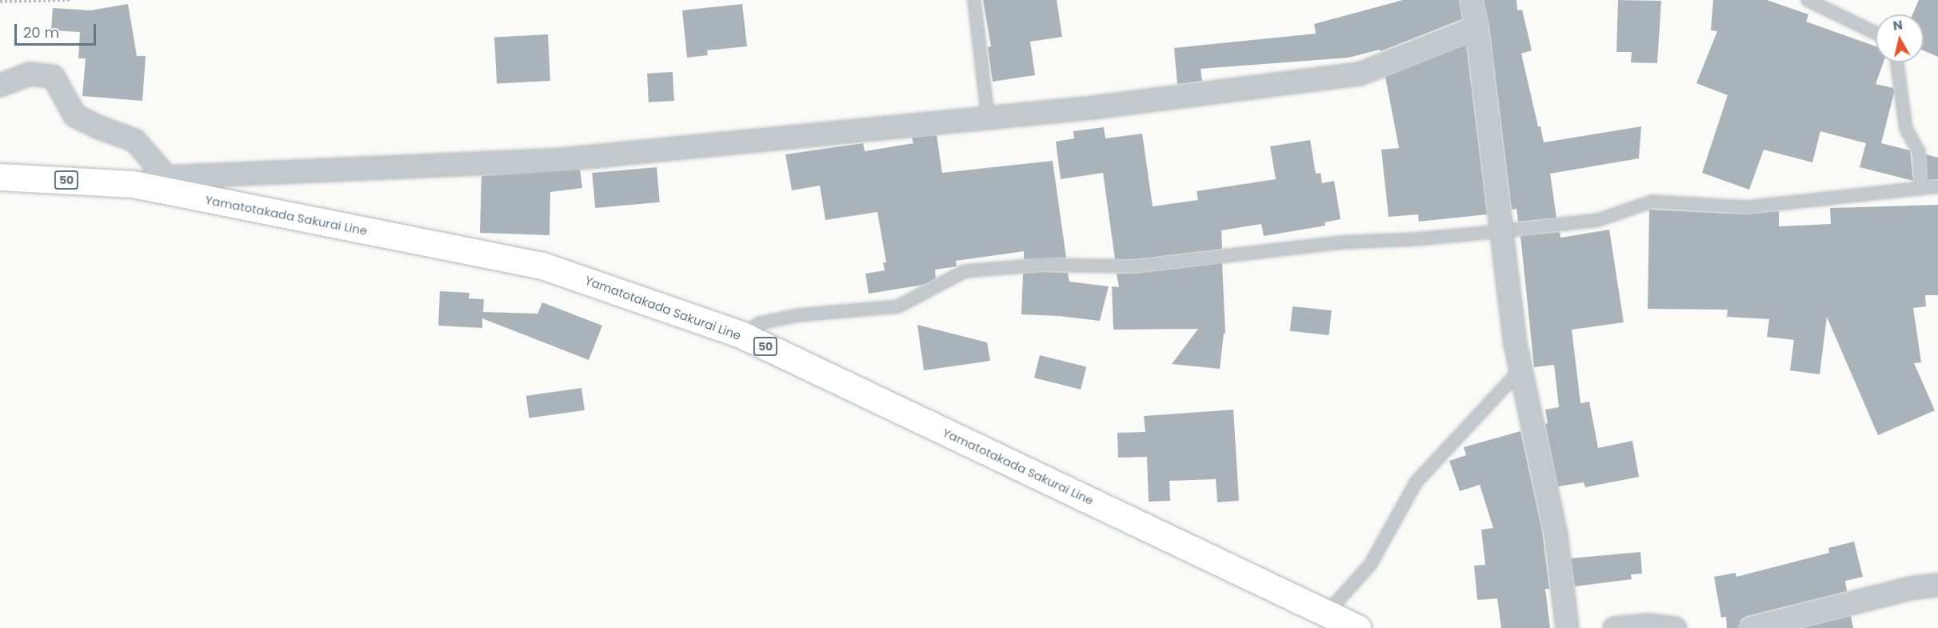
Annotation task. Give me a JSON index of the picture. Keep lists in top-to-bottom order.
{
  "streets": {
    "main road": ["50", "Yamatotakada Sakurai Line"]
  },
  "scale_bar": "20 m",
  "north": "top"
}
